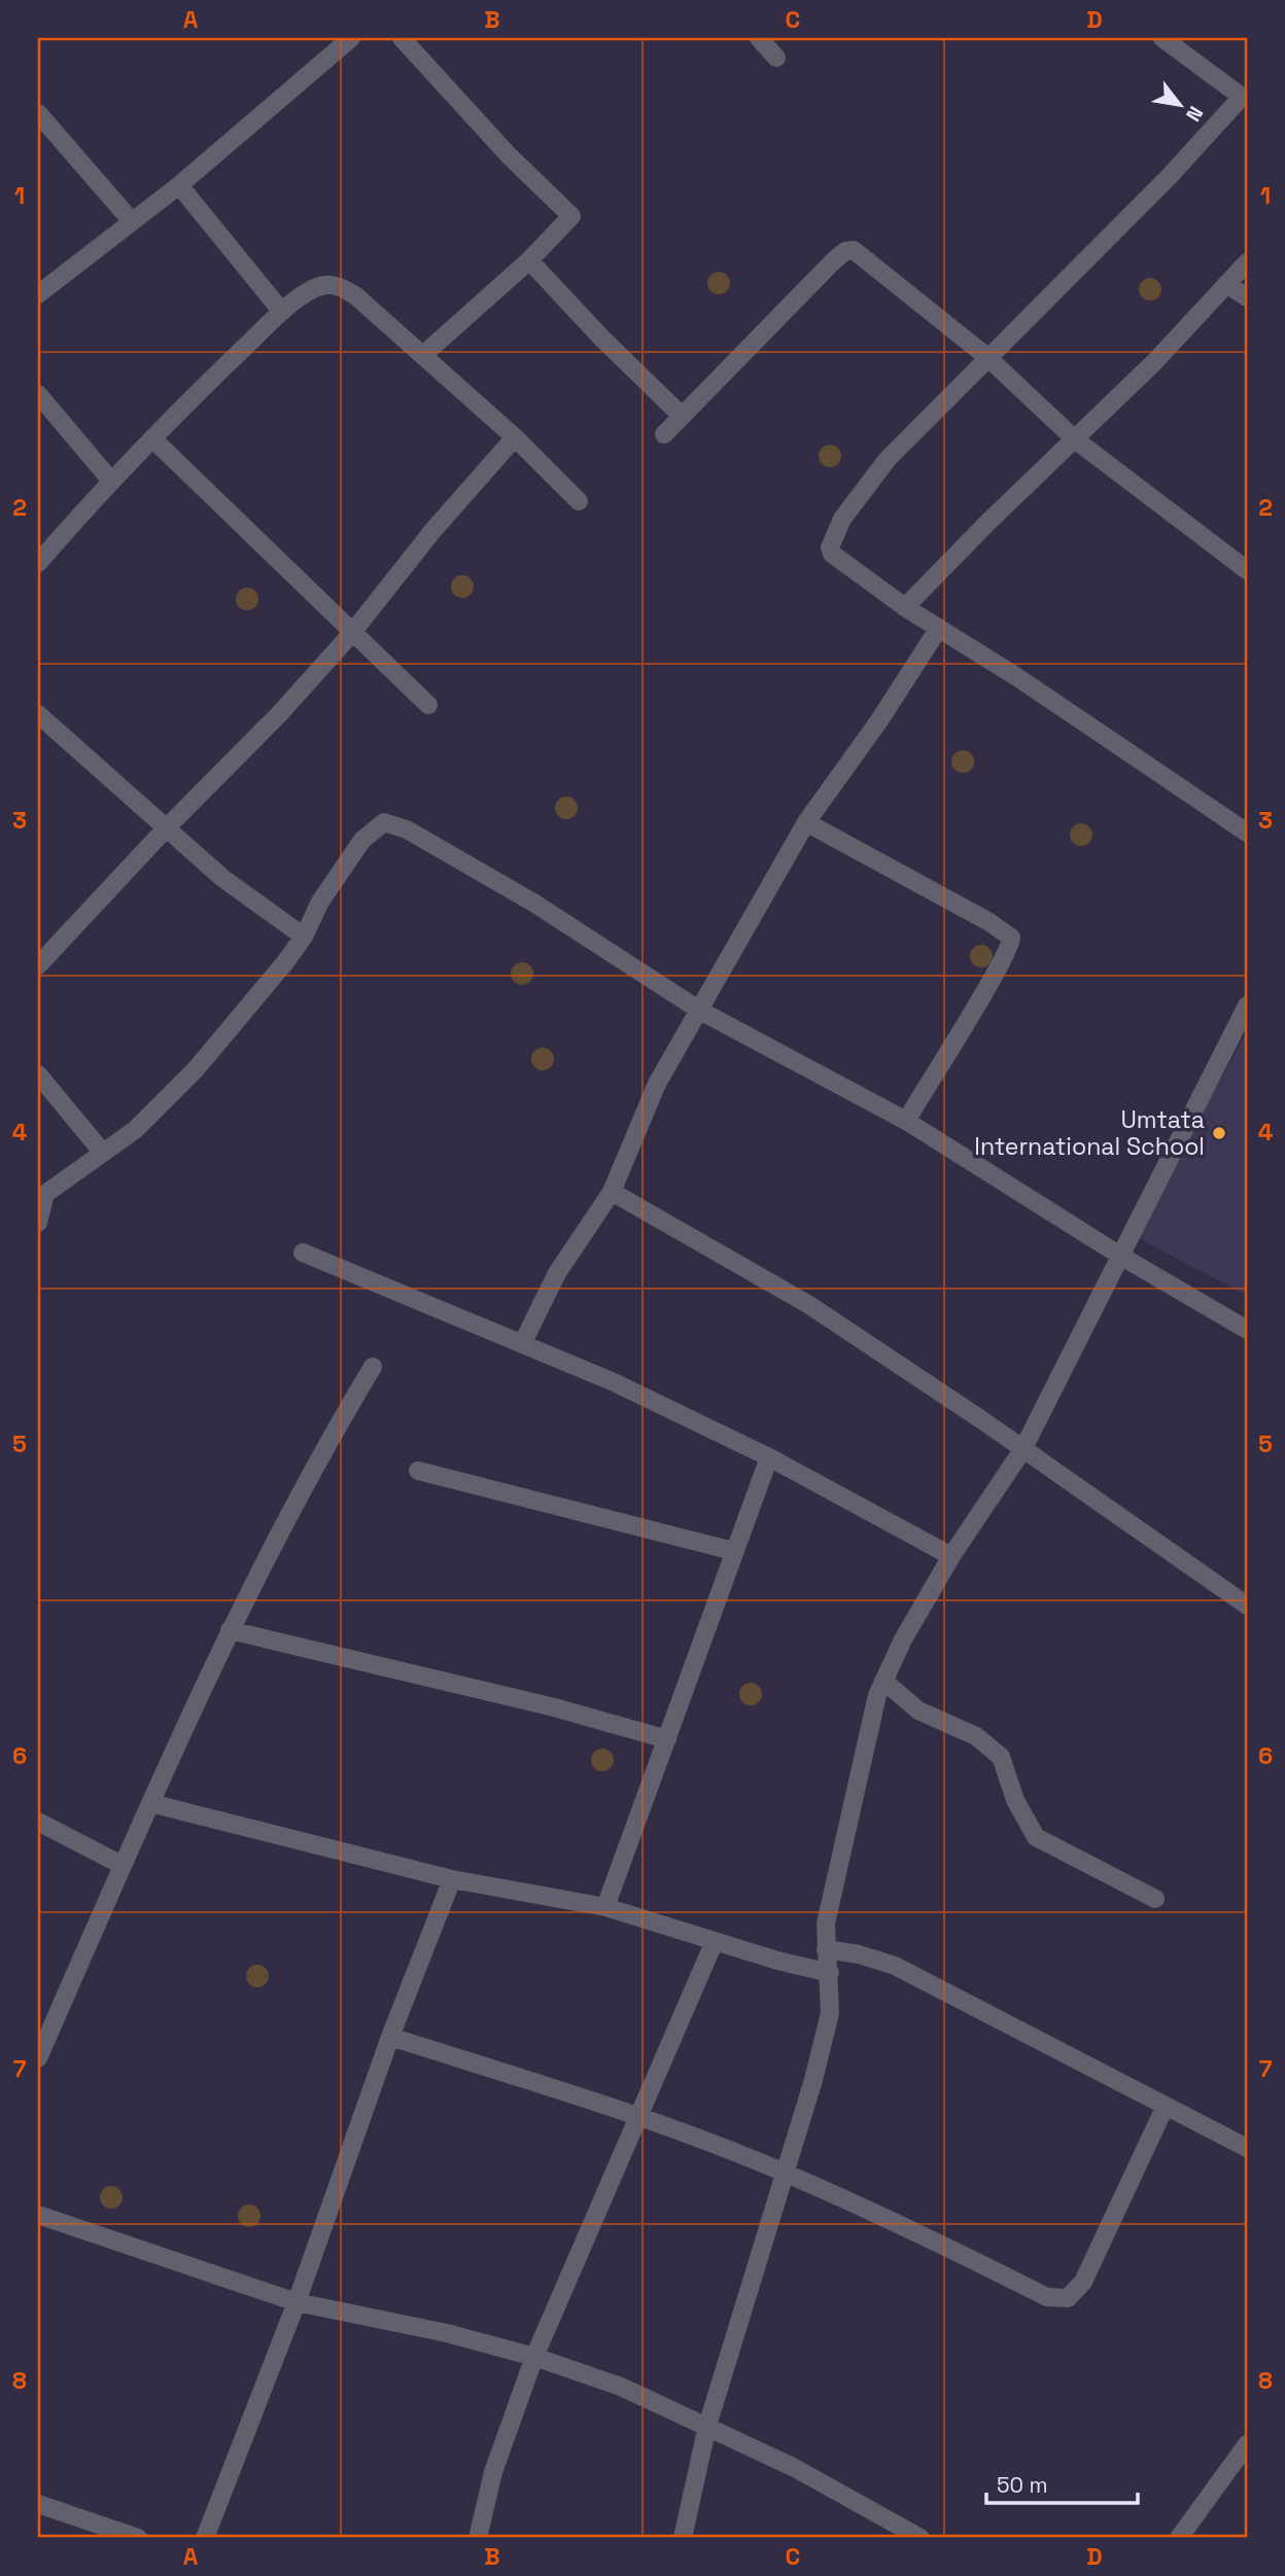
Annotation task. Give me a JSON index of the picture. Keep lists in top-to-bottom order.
{
  "places": ["Umtata International School"],
  "scale_bar": "50 m",
  "north": "bottom right",
  "grid": {
    "columns": [
      "A",
      "B",
      "C",
      "D"
    ],
    "rows": [
      "1",
      "2",
      "3",
      "4",
      "5",
      "6",
      "7",
      "8"
    ]
  }
}
